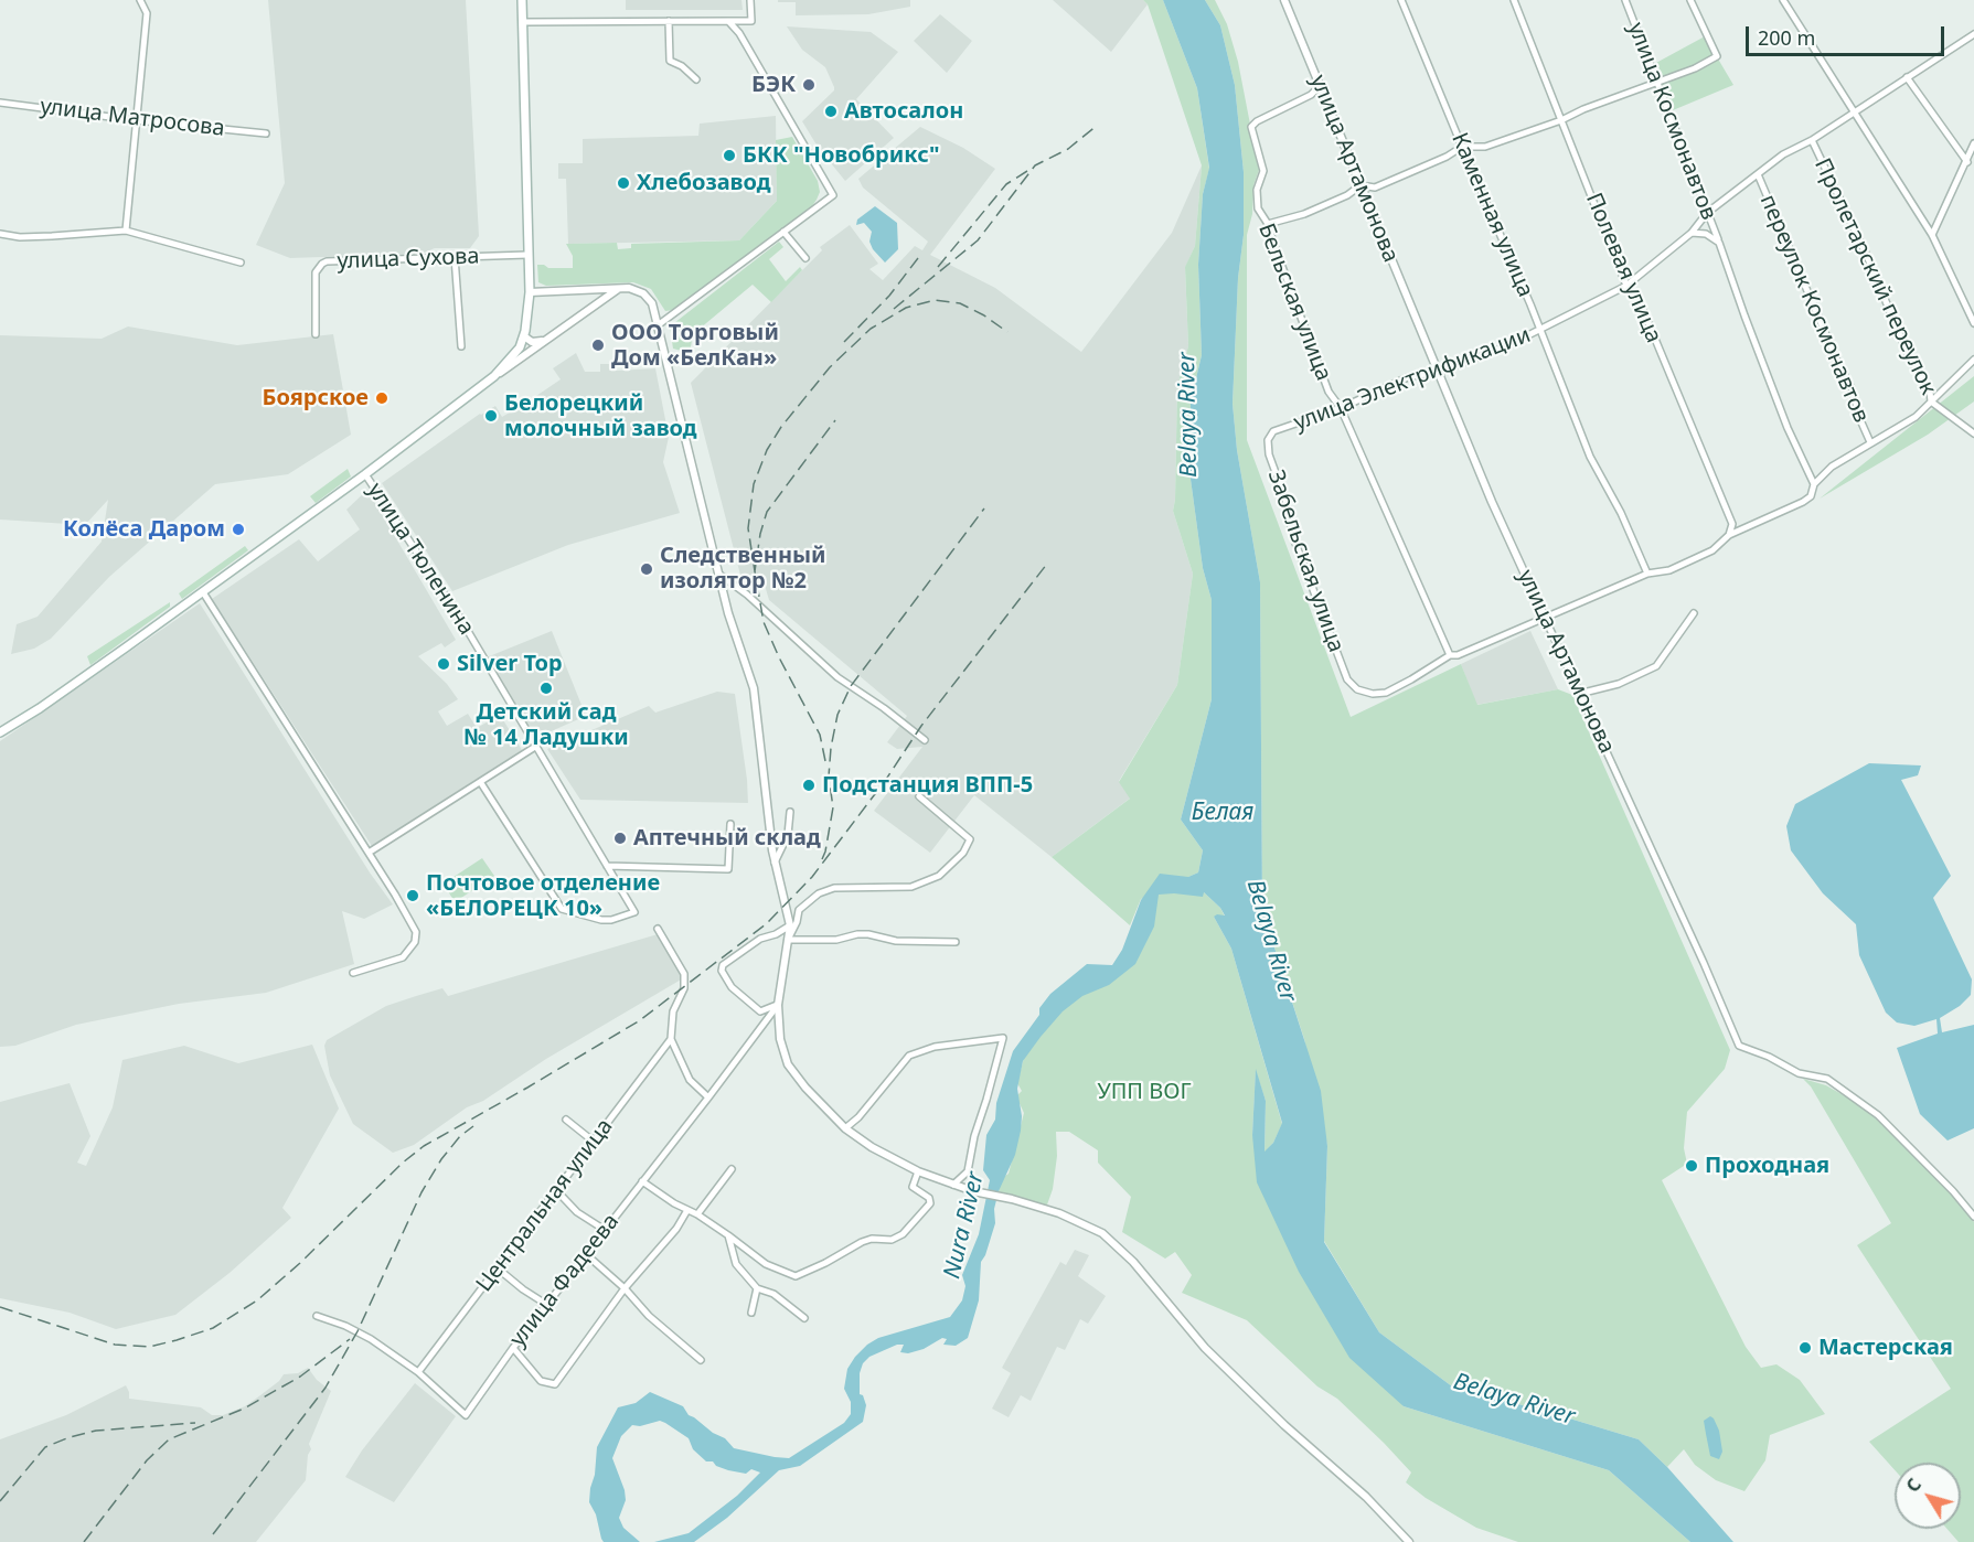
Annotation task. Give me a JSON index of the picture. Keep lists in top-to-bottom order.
{
  "streets": {
    "main road": ["улица Тюленина"],
    "street": [
      "улица Матросова",
      "улица Космонавтов",
      "улица Артамонова",
      "Каменная улица",
      "улица Сухова",
      "Полевая улица",
      "Пролетарский переулок",
      "Бельская улица",
      "переулок Космонавтов",
      "улица Электрификации",
      "Забельская улица",
      "Центральная улица",
      "улица Фадеева"
    ]
  },
  "crossings": [
    ["улица Космонавтов", "улица Электрификации"],
    ["улица Артамонова", "Бельская улица"],
    ["улица Артамонова", "улица Электрификации"],
    ["Каменная улица", "улица Электрификации"],
    ["улица Сухова", "улица Тюленина"],
    ["Полевая улица", "улица Электрификации"],
    ["Пролетарский переулок", "улица Электрификации"],
    ["Бельская улица", "улица Электрификации"],
    ["Бельская улица", "Забельская улица"],
    ["переулок Космонавтов", "улица Электрификации"],
    ["улица Электрификации", "Забельская улица"],
    ["Центральная улица", "улица Фадеева"]
  ],
  "water": ["Belaya River", "Белая", "Nura River"],
  "parks": ["УПП ВОГ"],
  "places": [
    "БЭК",
    "Автосалон",
    "БКК \"Новобрикс\"",
    "Хлебозавод",
    "ООО Торговый Дом «БелКан»",
    "Боярское",
    "Белорецкий молочный завод",
    "Колёса Даром",
    "Следственный изолятор №2",
    "Silver Top",
    "Детский сад № 14 Ладушки",
    "Подстанция ВПП-5",
    "Аптечный склад",
    "Почтовое отделение «БЕЛОРЕЦК 10»",
    "Проходная",
    "Мастерская"
  ],
  "scale_bar": "200 m",
  "north": "top left"
}
